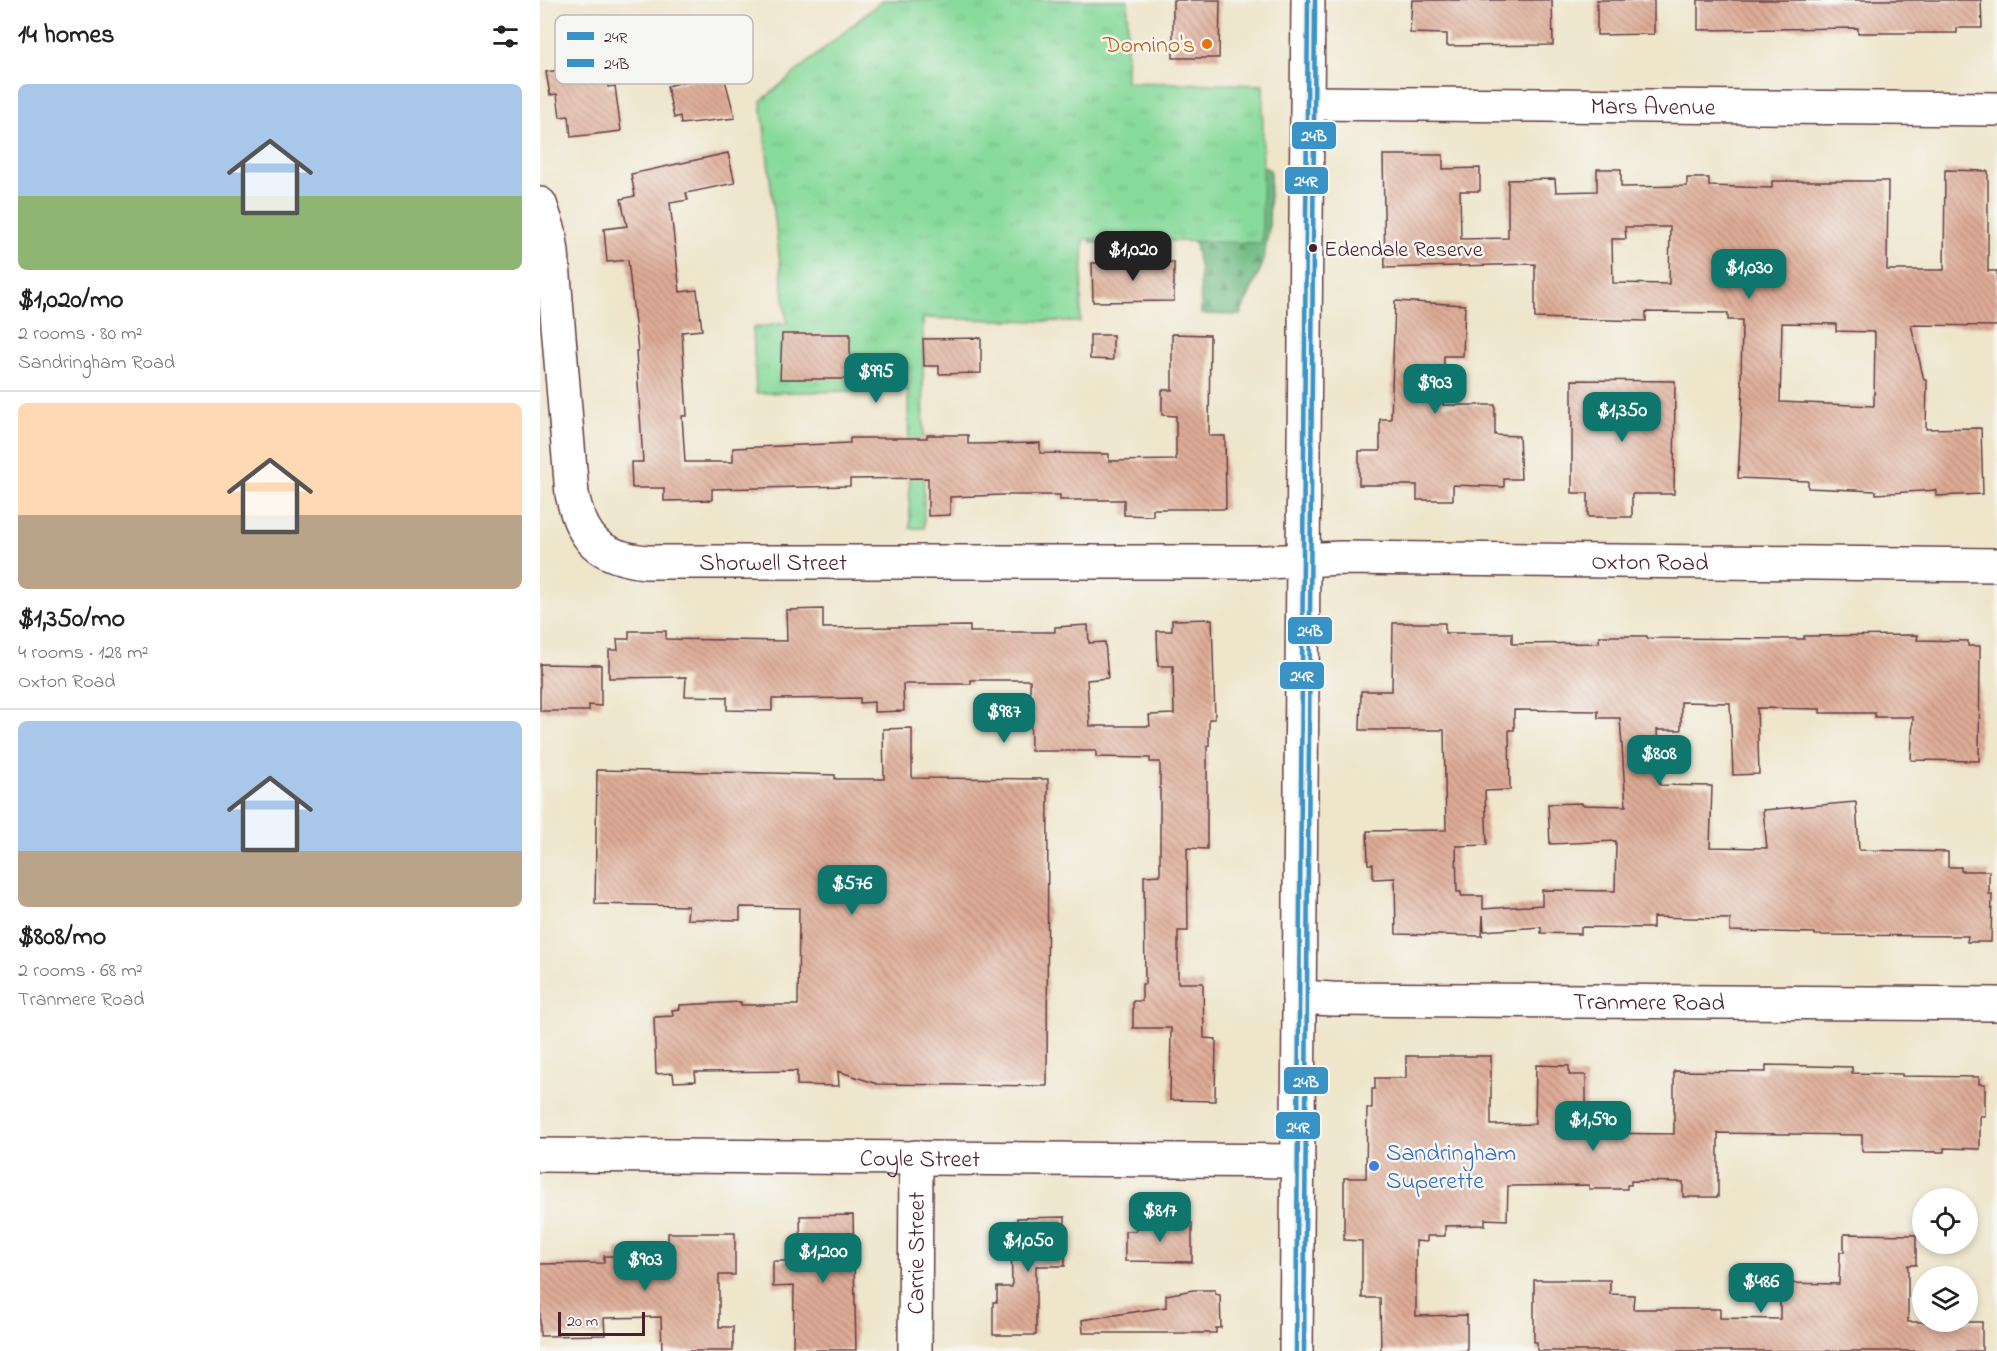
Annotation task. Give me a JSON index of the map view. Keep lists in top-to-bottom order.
{
  "streets": {
    "street": [
      "Mars Avenue",
      "Shorwell Street",
      "Oxton Road",
      "Tranmere Road",
      "Coyle Street",
      "Carrie Street"
    ]
  },
  "crossings": [
    ["Shorwell Street", "Oxton Road"],
    ["Coyle Street", "Carrie Street"]
  ],
  "places": ["Domino's", "Edendale Reserve", "Sandringham Superette"],
  "lines": ["transit line 24R", "transit line 24B"],
  "legend": ["24R", "24B"],
  "scale_bar": "20 m",
  "page": {
    "heading": "14 homes",
    "list": [
      {
        "name": "$1,020/mo",
        "note": "2 rooms · 80 m² · Sandringham Road"
      },
      {
        "name": "$1,350/mo",
        "note": "4 rooms · 128 m² · Oxton Road"
      },
      {
        "name": "$808/mo",
        "note": "2 rooms · 68 m² · Tranmere Road"
      }
    ],
    "price": [
      "$1,020",
      "$1,030",
      "$995",
      "$903",
      "$1,350",
      "$987",
      "$808",
      "$576",
      "$1,590",
      "$817",
      "$1,050",
      "$1,200",
      "$903",
      "$486"
    ],
    "scale": "20 m"
  }
}
